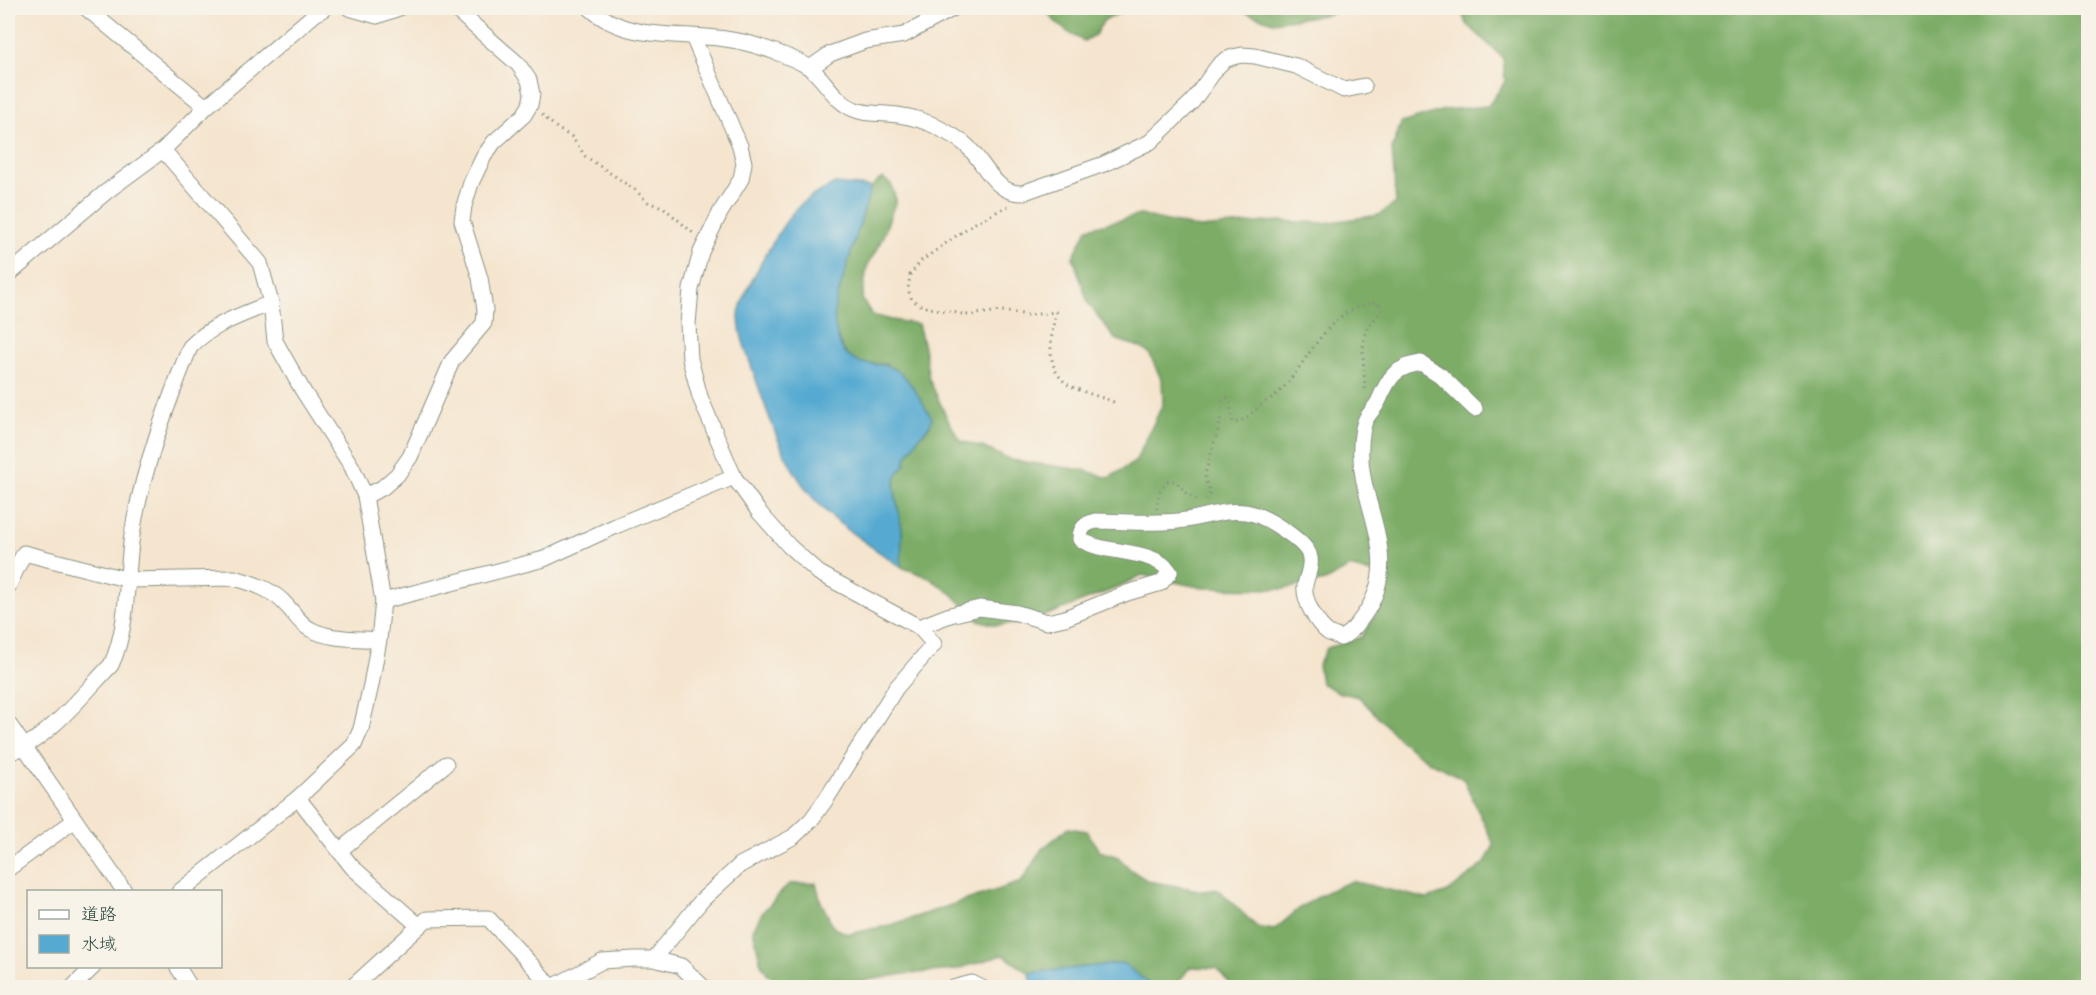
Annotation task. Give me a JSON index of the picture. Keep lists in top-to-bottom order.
{
  "legend": ["道路", "水域"]
}
